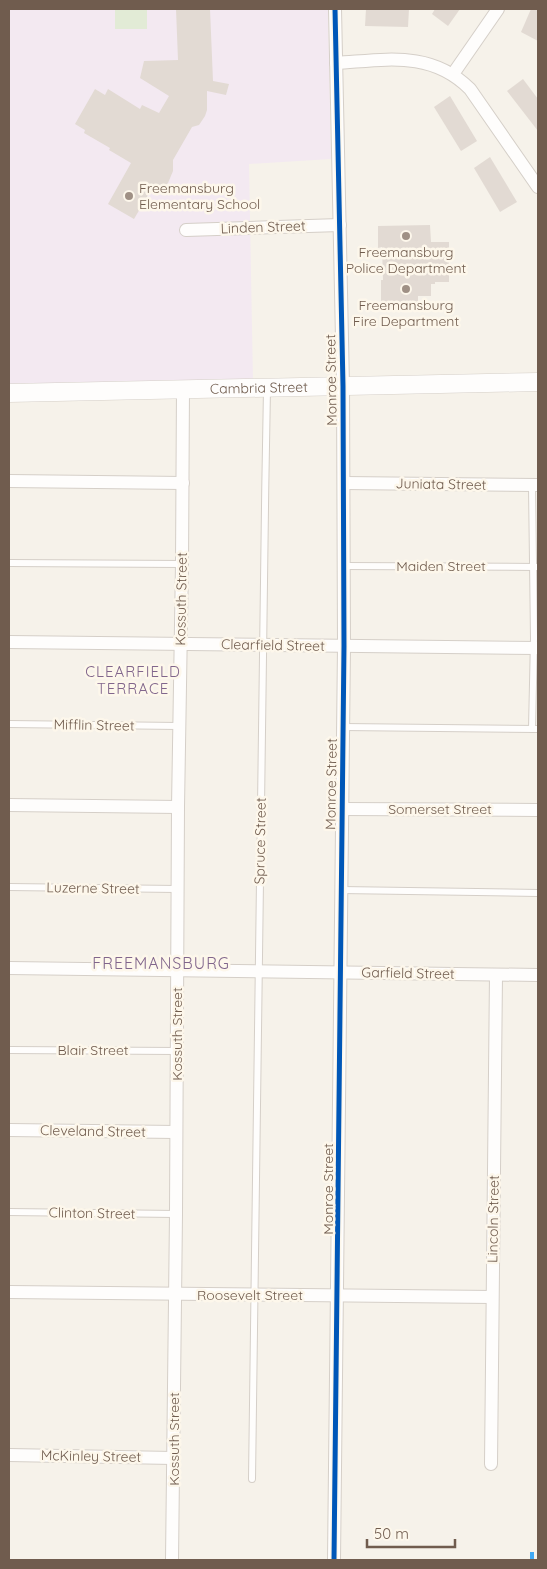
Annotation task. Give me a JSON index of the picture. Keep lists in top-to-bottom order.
{
  "streets": {
    "street": [
      "Linden Street",
      "Monroe Street",
      "Cambria Street",
      "Juniata Street",
      "Kossuth Street",
      "Clearfield Street",
      "Somerset Street",
      "Garfield Street",
      "Cleveland Street",
      "Lincoln Street",
      "Roosevelt Street",
      "McKinley Street"
    ],
    "lane": [
      "Maiden Street",
      "Mifflin Street",
      "Spruce Street",
      "Luzerne Street",
      "Blair Street",
      "Clinton Street"
    ]
  },
  "crossings": [
    ["Linden Street", "Monroe Street"],
    ["Monroe Street", "Cambria Street"],
    ["Monroe Street", "Juniata Street"],
    ["Monroe Street", "Maiden Street"],
    ["Monroe Street", "Clearfield Street"],
    ["Monroe Street", "Somerset Street"],
    ["Monroe Street", "Garfield Street"],
    ["Monroe Street", "Roosevelt Street"],
    ["Cambria Street", "Kossuth Street"],
    ["Cambria Street", "Spruce Street"],
    ["Kossuth Street", "Clearfield Street"],
    ["Kossuth Street", "Mifflin Street"],
    ["Kossuth Street", "Luzerne Street"],
    ["Kossuth Street", "Garfield Street"],
    ["Kossuth Street", "Blair Street"],
    ["Kossuth Street", "Cleveland Street"],
    ["Kossuth Street", "Clinton Street"],
    ["Kossuth Street", "Roosevelt Street"],
    ["Kossuth Street", "McKinley Street"],
    ["Clearfield Street", "Spruce Street"],
    ["Spruce Street", "Garfield Street"],
    ["Spruce Street", "Roosevelt Street"],
    ["Garfield Street", "Lincoln Street"],
    ["Lincoln Street", "Roosevelt Street"]
  ],
  "districts": ["CLEARFIELD TERRACE", "FREEMANSBURG"],
  "places": ["Freemansburg Elementary School", "Freemansburg Police Department", "Freemansburg Fire Department"],
  "scale_bar": "50 m"
}
